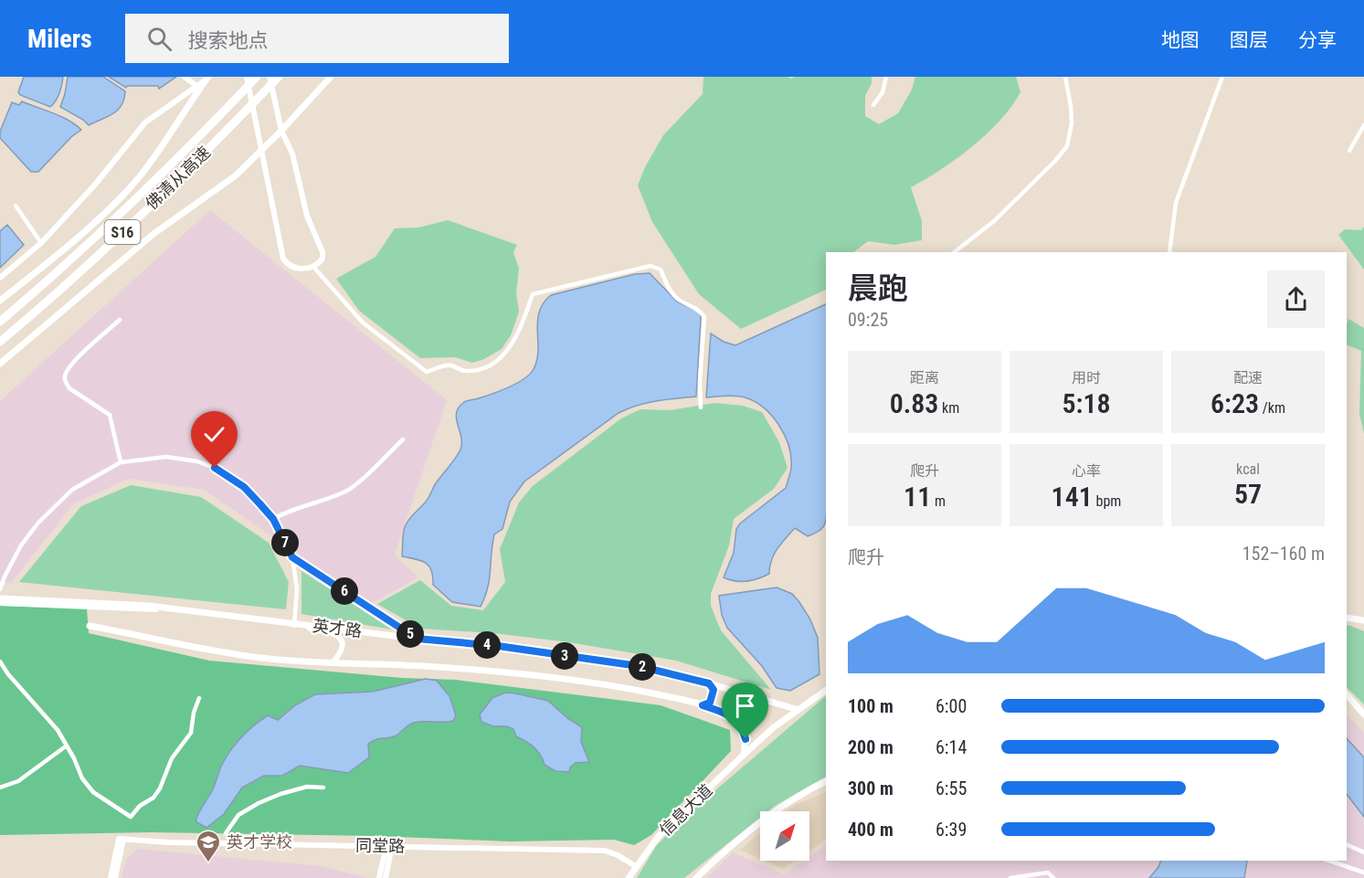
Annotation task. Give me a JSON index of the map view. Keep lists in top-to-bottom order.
{
  "streets": {
    "highway": ["佛清从高速", "S16"],
    "main road": ["英才路", "信息大道"],
    "street": ["同堂路"]
  },
  "crossings": [
    ["英才路", "信息大道"],
    ["信息大道", "同堂路"]
  ],
  "places": {
    "school or university": ["英才学校"]
  },
  "north": "top right",
  "page": {
    "header": "Milers",
    "search": "搜索地点",
    "nav": ["地图", "图层", "分享"],
    "heading": ["晨跑", "09:25"],
    "stats": [
      ["距离", "0.83 km"],
      ["用时", "5:18"],
      ["配速", "6:23 /km"],
      ["爬升", "11 m"],
      ["心率", "141 bpm"],
      ["kcal", "57"]
    ],
    "pins": [
      "7",
      "6",
      "5",
      "4",
      "3",
      "2"
    ],
    "chart": ["爬升", "152–160 m"],
    "list": [
      {
        "name": "100 m",
        "note": "6:00"
      },
      {
        "name": "200 m",
        "note": "6:14"
      },
      {
        "name": "300 m",
        "note": "6:55"
      },
      {
        "name": "400 m",
        "note": "6:39"
      }
    ]
  }
}
